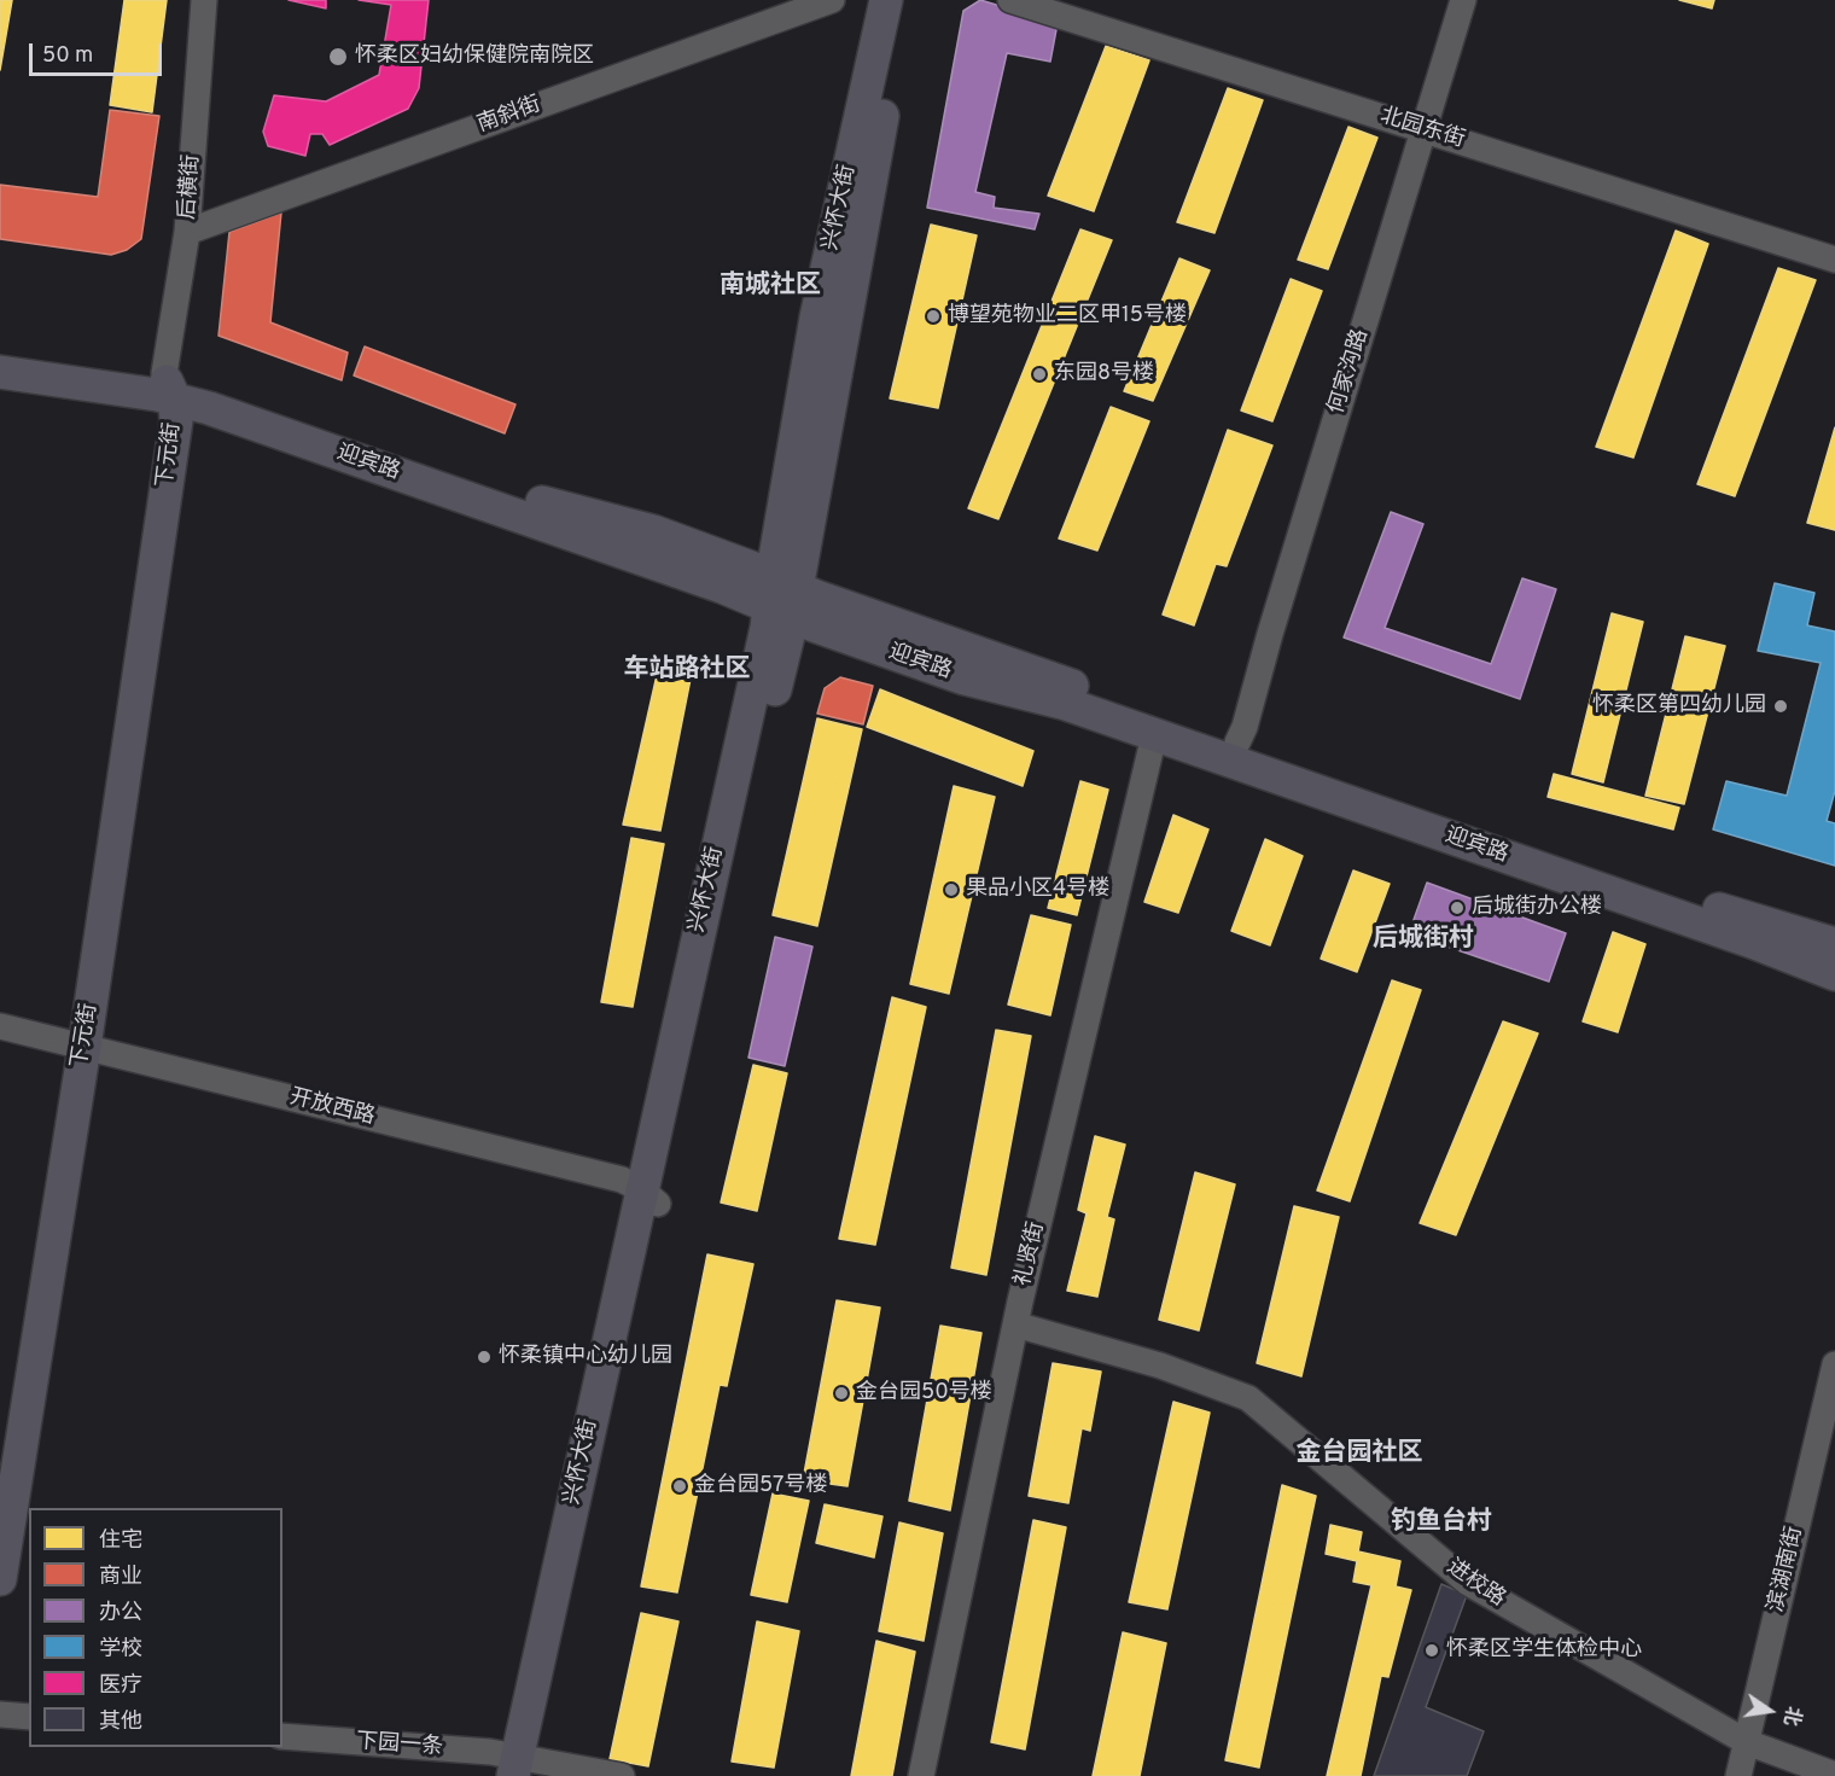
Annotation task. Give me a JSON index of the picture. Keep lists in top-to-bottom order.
{
  "streets": {
    "main road": ["兴怀大街", "下元街", "迎宾路"],
    "street": [
      "南斜街",
      "北园东街",
      "后横街",
      "何家沟路",
      "开放西路",
      "礼贤街",
      "滨湖南街",
      "进校路",
      "下园一条"
    ]
  },
  "crossings": [
    ["南斜街", "后横街"],
    ["北园东街", "何家沟路"],
    ["后横街", "下元街"],
    ["后横街", "迎宾路"],
    ["兴怀大街", "迎宾路"],
    ["兴怀大街", "开放西路"],
    ["兴怀大街", "下园一条"],
    ["何家沟路", "迎宾路"],
    ["下元街", "迎宾路"],
    ["下元街", "开放西路"],
    ["迎宾路", "礼贤街"],
    ["礼贤街", "进校路"],
    ["滨湖南街", "进校路"]
  ],
  "districts": [
    "南城社区",
    "车站路社区",
    "后城街村",
    "金台园社区",
    "钓鱼台村"
  ],
  "places": [
    "怀柔区妇幼保健院南院区",
    "博望苑物业二区甲15号楼",
    "东园8号楼",
    "怀柔区第四幼儿园",
    "果品小区4号楼",
    "后城街办公楼",
    "怀柔镇中心幼儿园",
    "金台园50号楼",
    "金台园57号楼",
    "怀柔区学生体检中心"
  ],
  "legend": [
    "住宅",
    "商业",
    "办公",
    "学校",
    "医疗",
    "其他"
  ],
  "scale_bar": "50 m",
  "north": "right"
}
